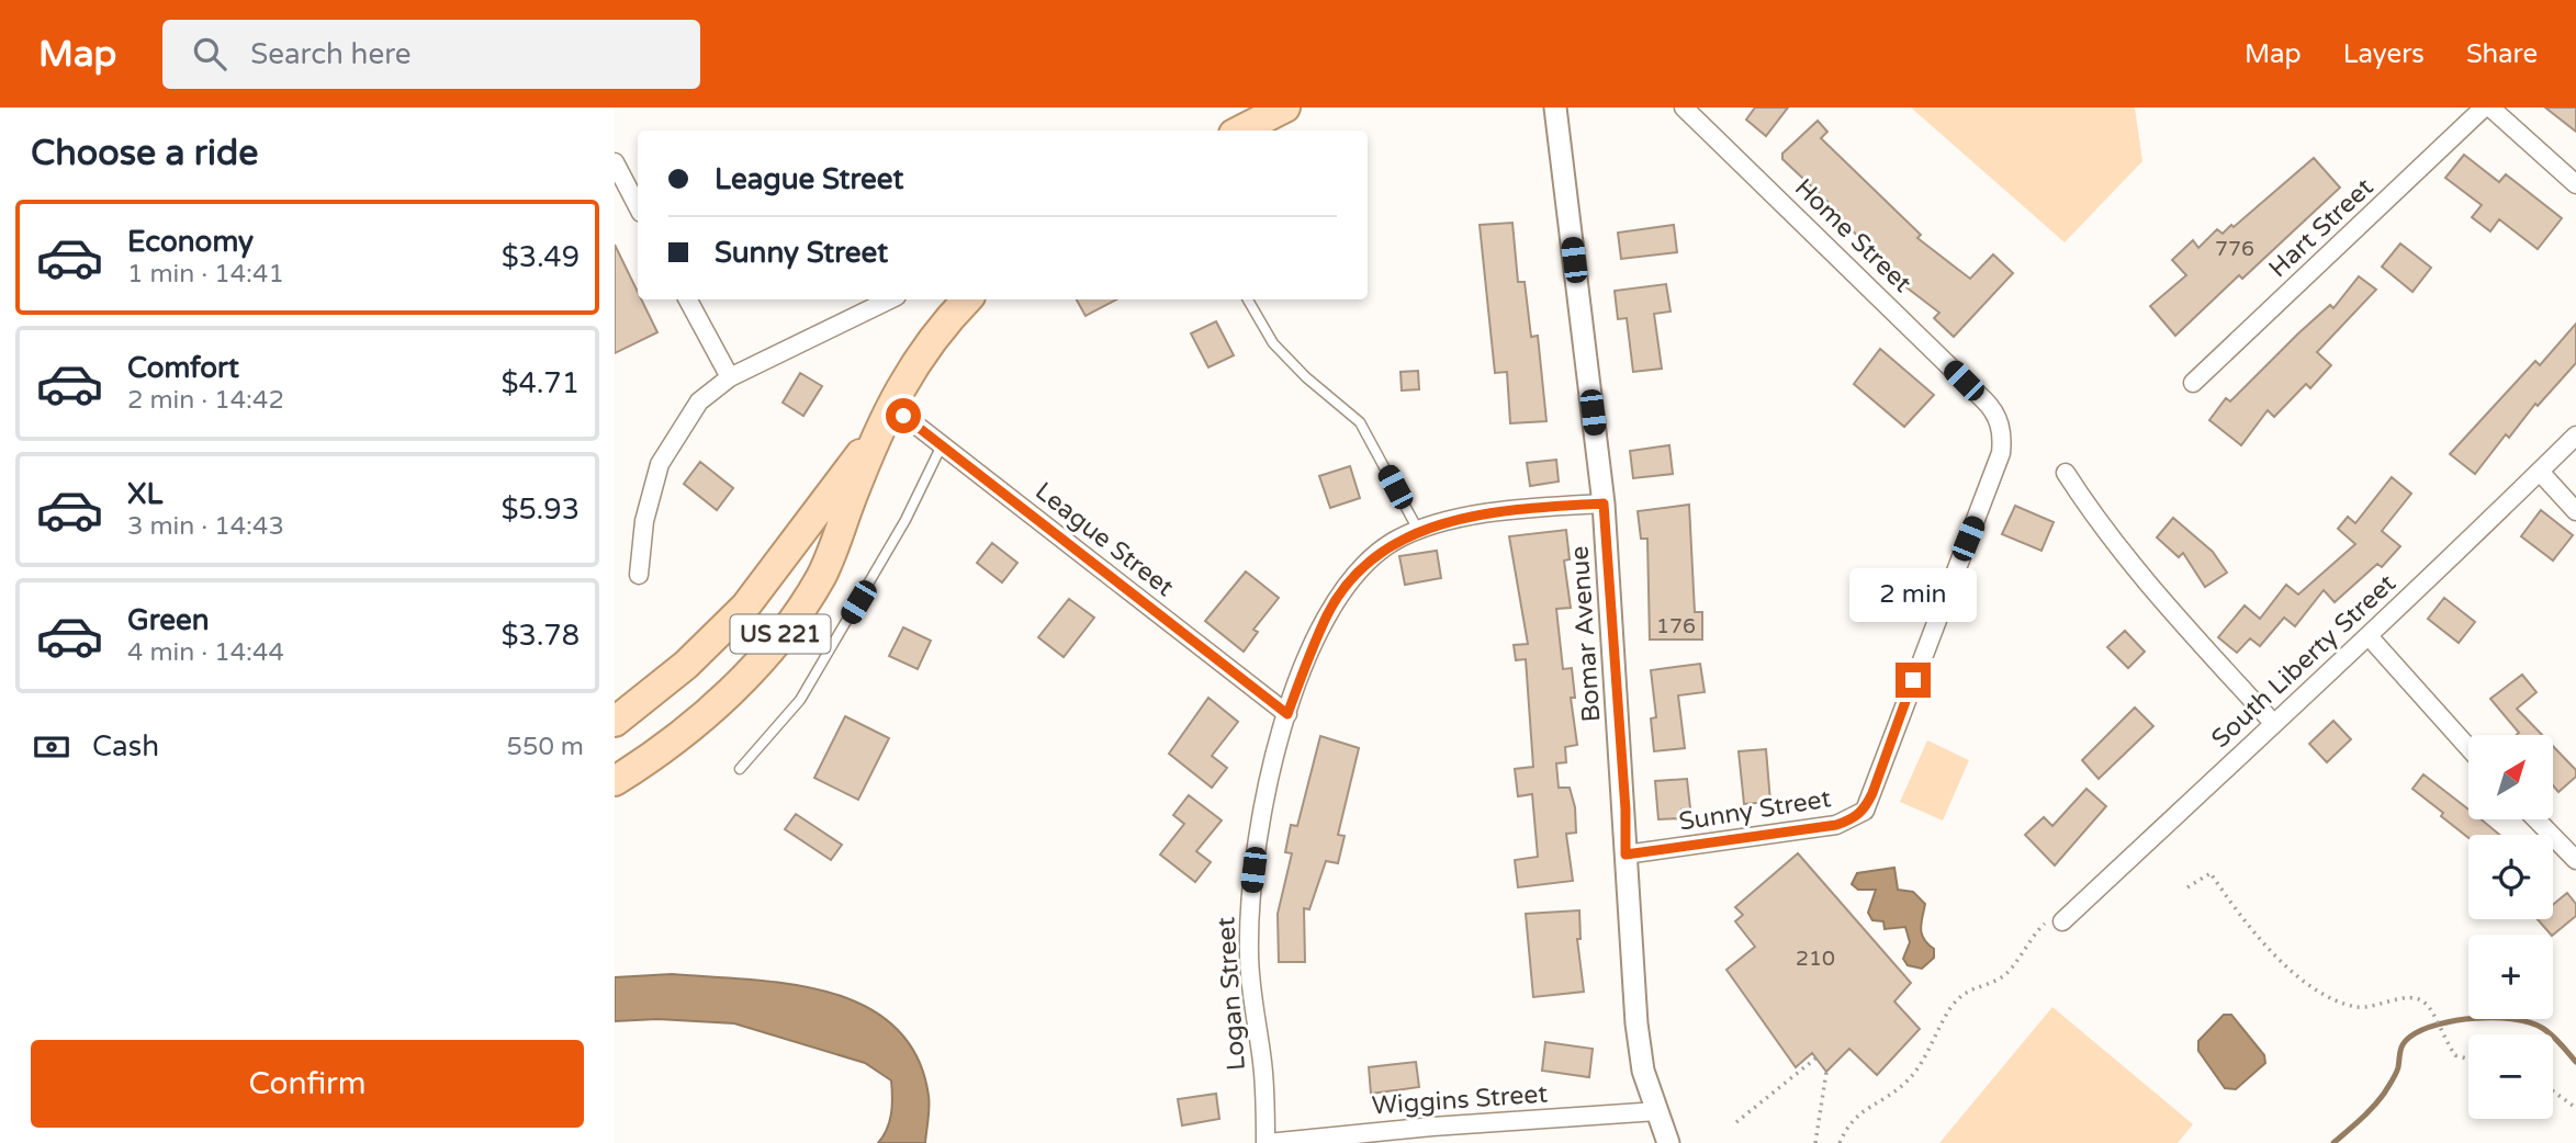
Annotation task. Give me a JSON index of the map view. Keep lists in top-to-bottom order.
{
  "streets": {
    "main road": ["US 221"],
    "street": [
      "Hart Street",
      "Home Street",
      "League Street",
      "Bomar Avenue",
      "South Liberty Street",
      "Sunny Street",
      "Logan Street",
      "Wiggins Street"
    ]
  },
  "crossings": [
    ["Home Street", "Sunny Street"],
    ["League Street", "US 221"],
    ["League Street", "Logan Street"],
    ["Bomar Avenue", "Sunny Street"],
    ["Bomar Avenue", "Logan Street"],
    ["Bomar Avenue", "Wiggins Street"],
    ["Logan Street", "Wiggins Street"]
  ],
  "house_numbers": ["776", "176", "210"],
  "north": "top right",
  "page": {
    "header": "Map",
    "search": "Search here",
    "nav": ["Map", "Layers", "Share"],
    "heading": "Choose a ride",
    "banner": ["League Street", "Sunny Street"],
    "list": [
      {
        "name": "Economy",
        "note": "1 min · 14:41",
        "value": "$3.49"
      },
      {
        "name": "Comfort",
        "note": "2 min · 14:42",
        "value": "$4.71"
      },
      {
        "name": "XL",
        "note": "3 min · 14:43",
        "value": "$5.93"
      },
      {
        "name": "Green",
        "note": "4 min · 14:44",
        "value": "$3.78"
      }
    ],
    "bubble": "2 min",
    "pay": ["Cash", "550 m"],
    "map_buttons": ["+", "−"],
    "buttons": "Confirm"
  }
}
